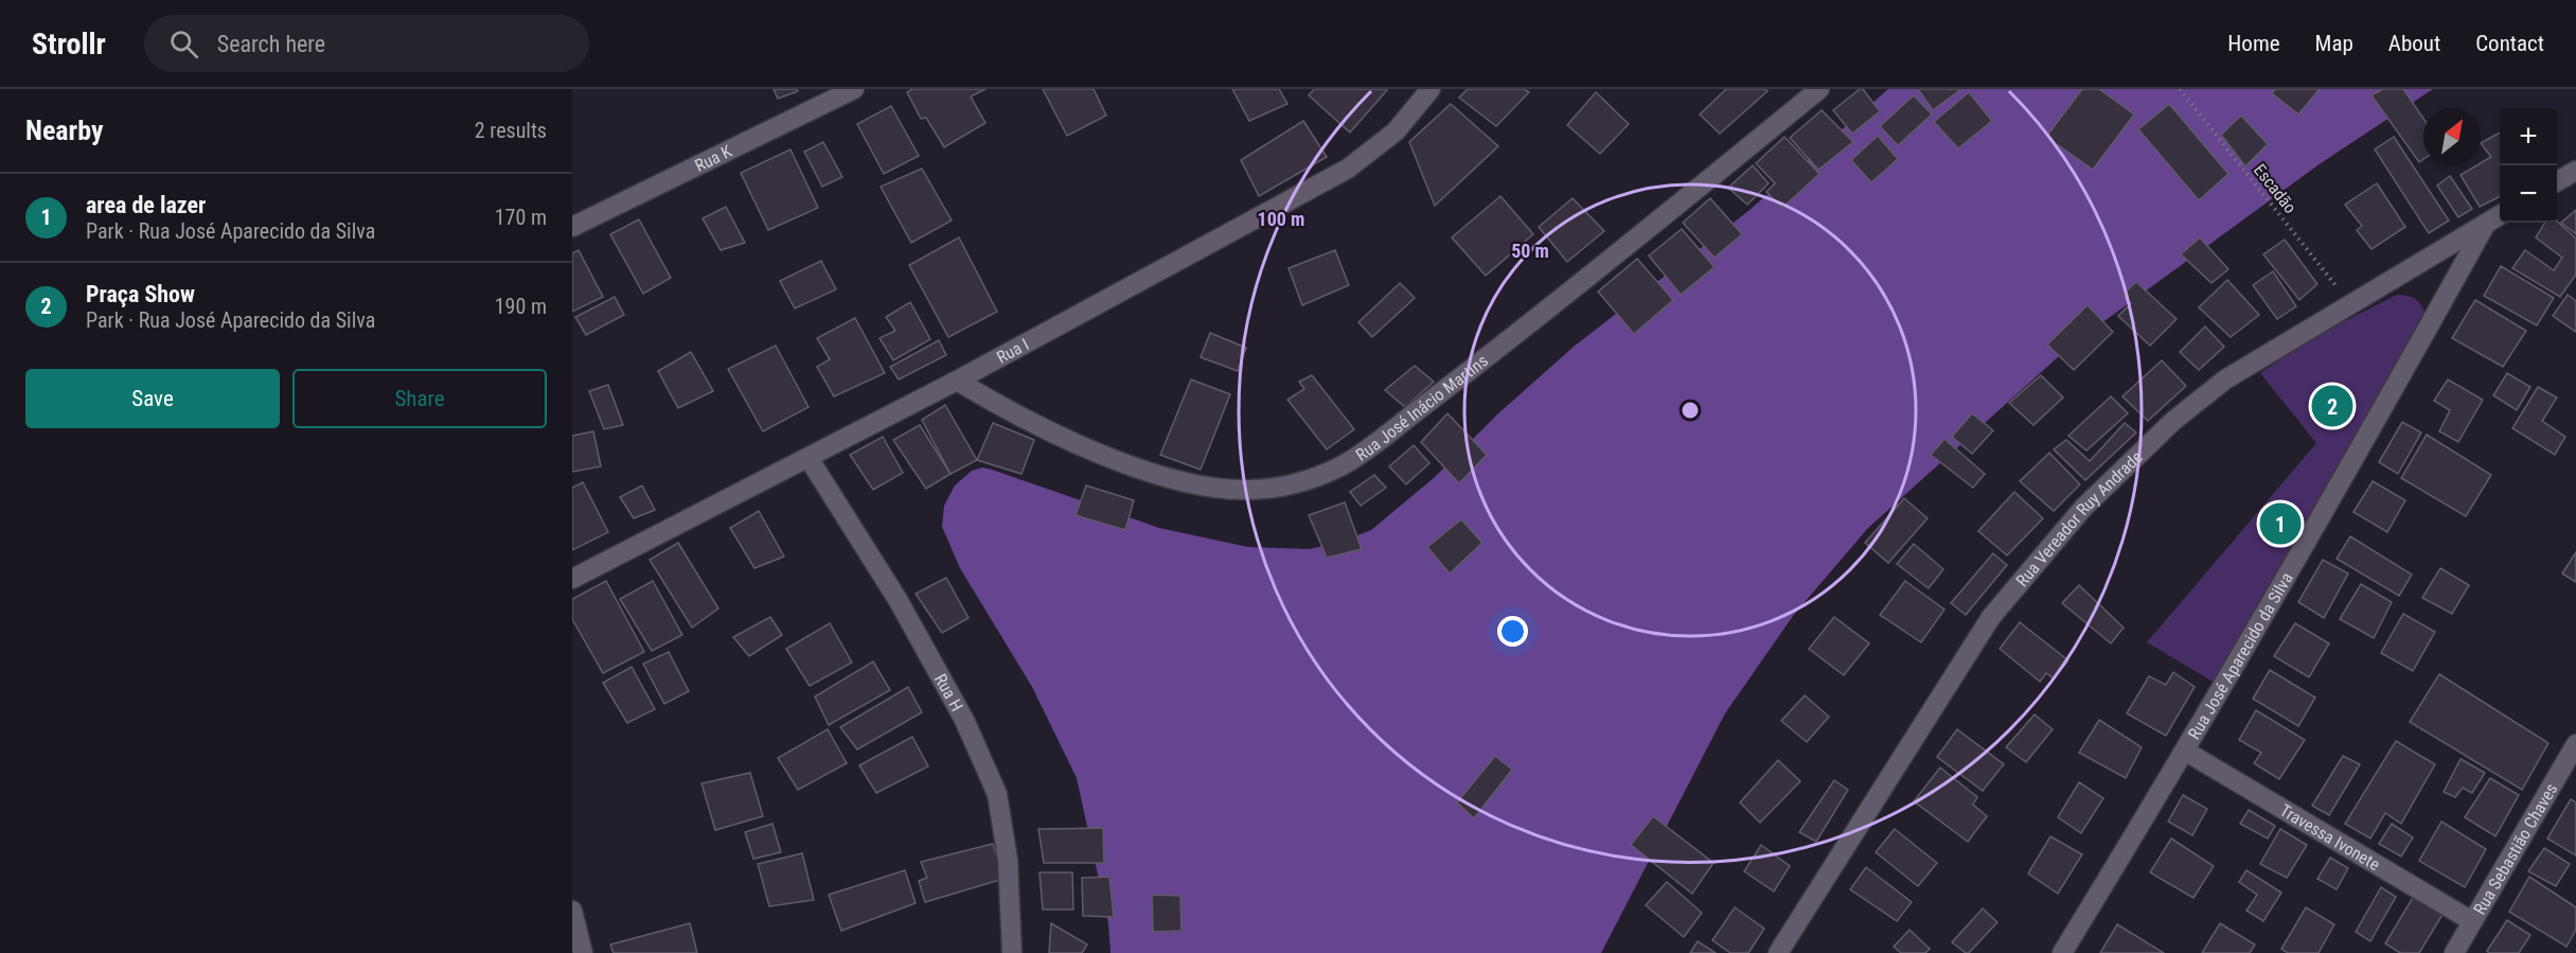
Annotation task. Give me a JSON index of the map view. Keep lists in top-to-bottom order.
{
  "streets": {
    "street": [
      "Rua K",
      "Rua I",
      "Rua José Inácio Martins",
      "Rua Vereador Ruy Andrade",
      "Rua José Aparecido da Silva",
      "Rua H",
      "Travessa Ivonete",
      "Rua Sebastião Chaves"
    ],
    "path": ["Escadão"]
  },
  "crossings": [
    ["Escadão", "Rua Vereador Ruy Andrade"],
    ["Rua I", "Rua José Inácio Martins"],
    ["Rua I", "Rua H"],
    ["Rua Vereador Ruy Andrade", "Rua José Aparecido da Silva"],
    ["Rua José Aparecido da Silva", "Travessa Ivonete"],
    ["Travessa Ivonete", "Rua Sebastião Chaves"]
  ],
  "north": "top right",
  "page": {
    "header": "Strollr",
    "search": "Search here",
    "nav": [
      "Home",
      "Map",
      "About",
      "Contact"
    ],
    "heading": ["Nearby", "2 results"],
    "map_buttons": ["+", "−"],
    "list": [
      {
        "mark": "1",
        "name": "area de lazer",
        "note": "Park · Rua José Aparecido da Silva",
        "value": "170 m"
      },
      {
        "mark": "2",
        "name": "Praça Show",
        "note": "Park · Rua José Aparecido da Silva",
        "value": "190 m"
      }
    ],
    "buttons": ["Save", "Share"],
    "pins": ["2", "1"]
  },
  "rings": ["100 m", "50 m"]
}
